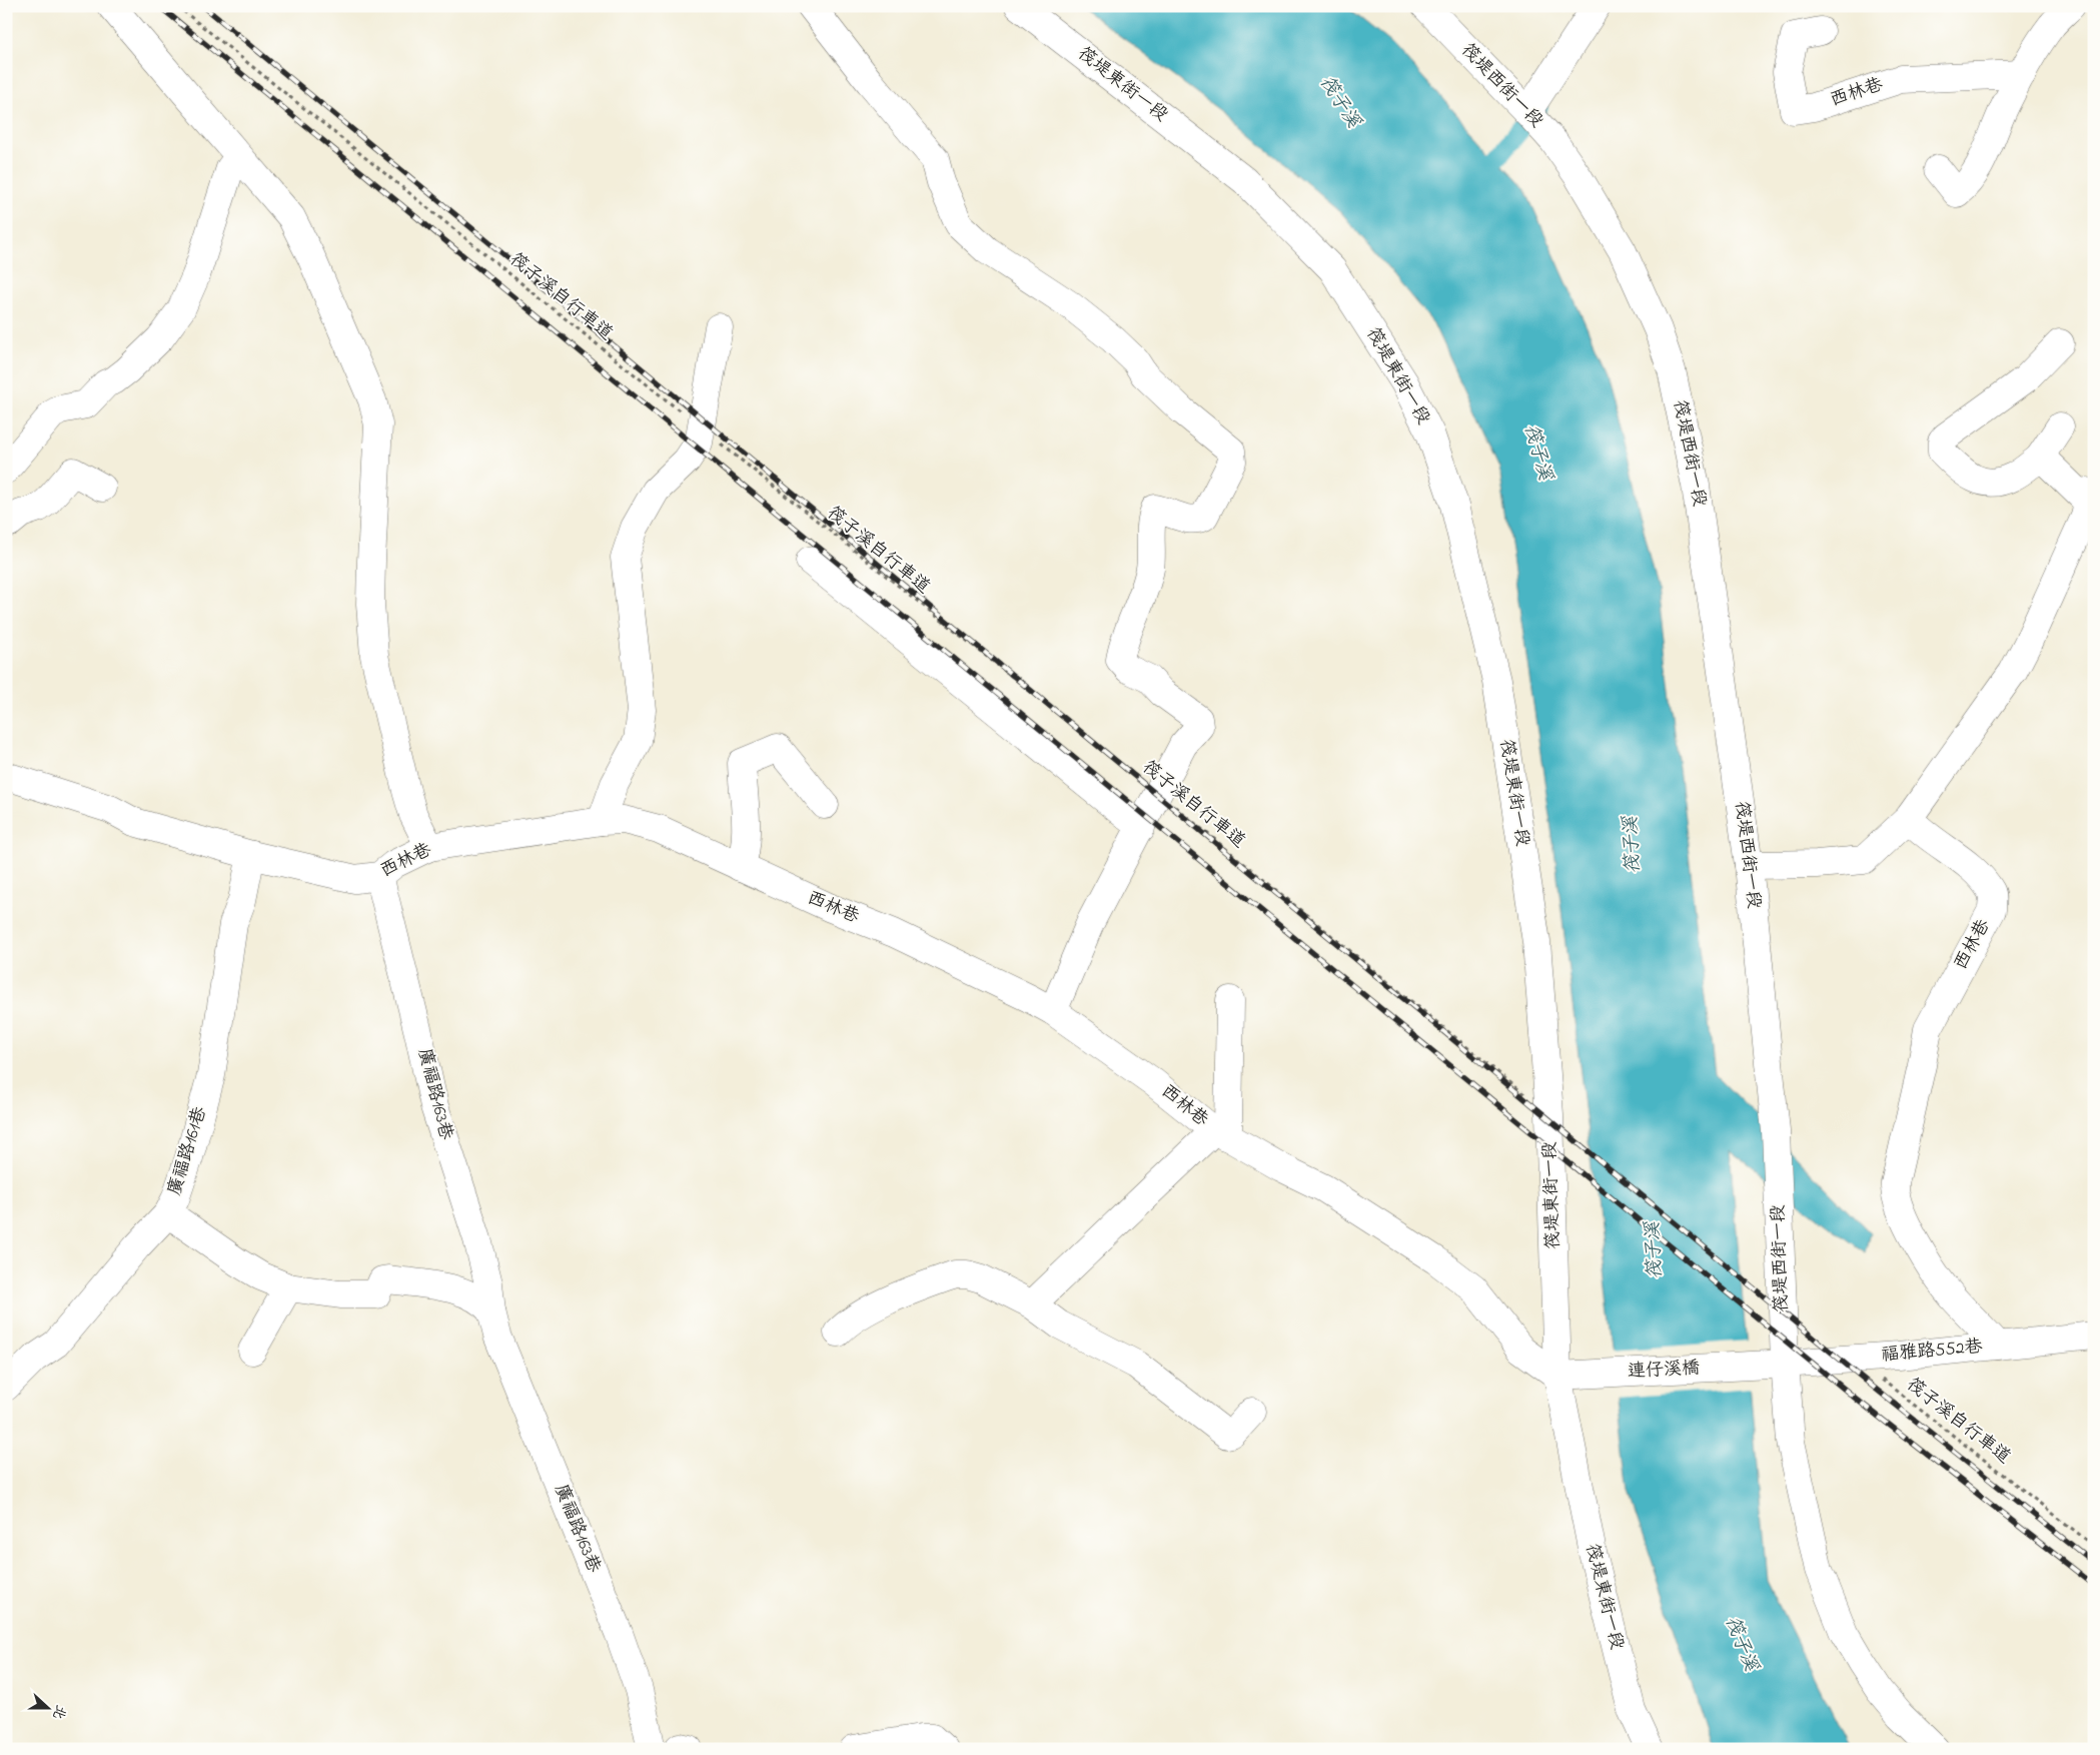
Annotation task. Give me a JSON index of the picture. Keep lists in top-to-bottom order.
{
  "streets": {
    "street": [
      "筏堤東街一段",
      "筏堤西街一段",
      "西林巷",
      "廣福路163巷",
      "廣福路161巷",
      "福雅路552巷",
      "連仔溪橋"
    ],
    "path": ["筏子溪自行車道"]
  },
  "crossings": [
    ["筏堤東街一段", "西林巷"],
    ["筏堤東街一段", "筏子溪自行車道"],
    ["筏堤東街一段", "連仔溪橋"],
    ["筏堤西街一段", "福雅路552巷"],
    ["筏堤西街一段", "連仔溪橋"],
    ["西林巷", "廣福路163巷"],
    ["西林巷", "廣福路161巷"],
    ["西林巷", "福雅路552巷"],
    ["西林巷", "連仔溪橋"],
    ["福雅路552巷", "連仔溪橋"]
  ],
  "water": ["筏子溪"],
  "north": "right"
}
